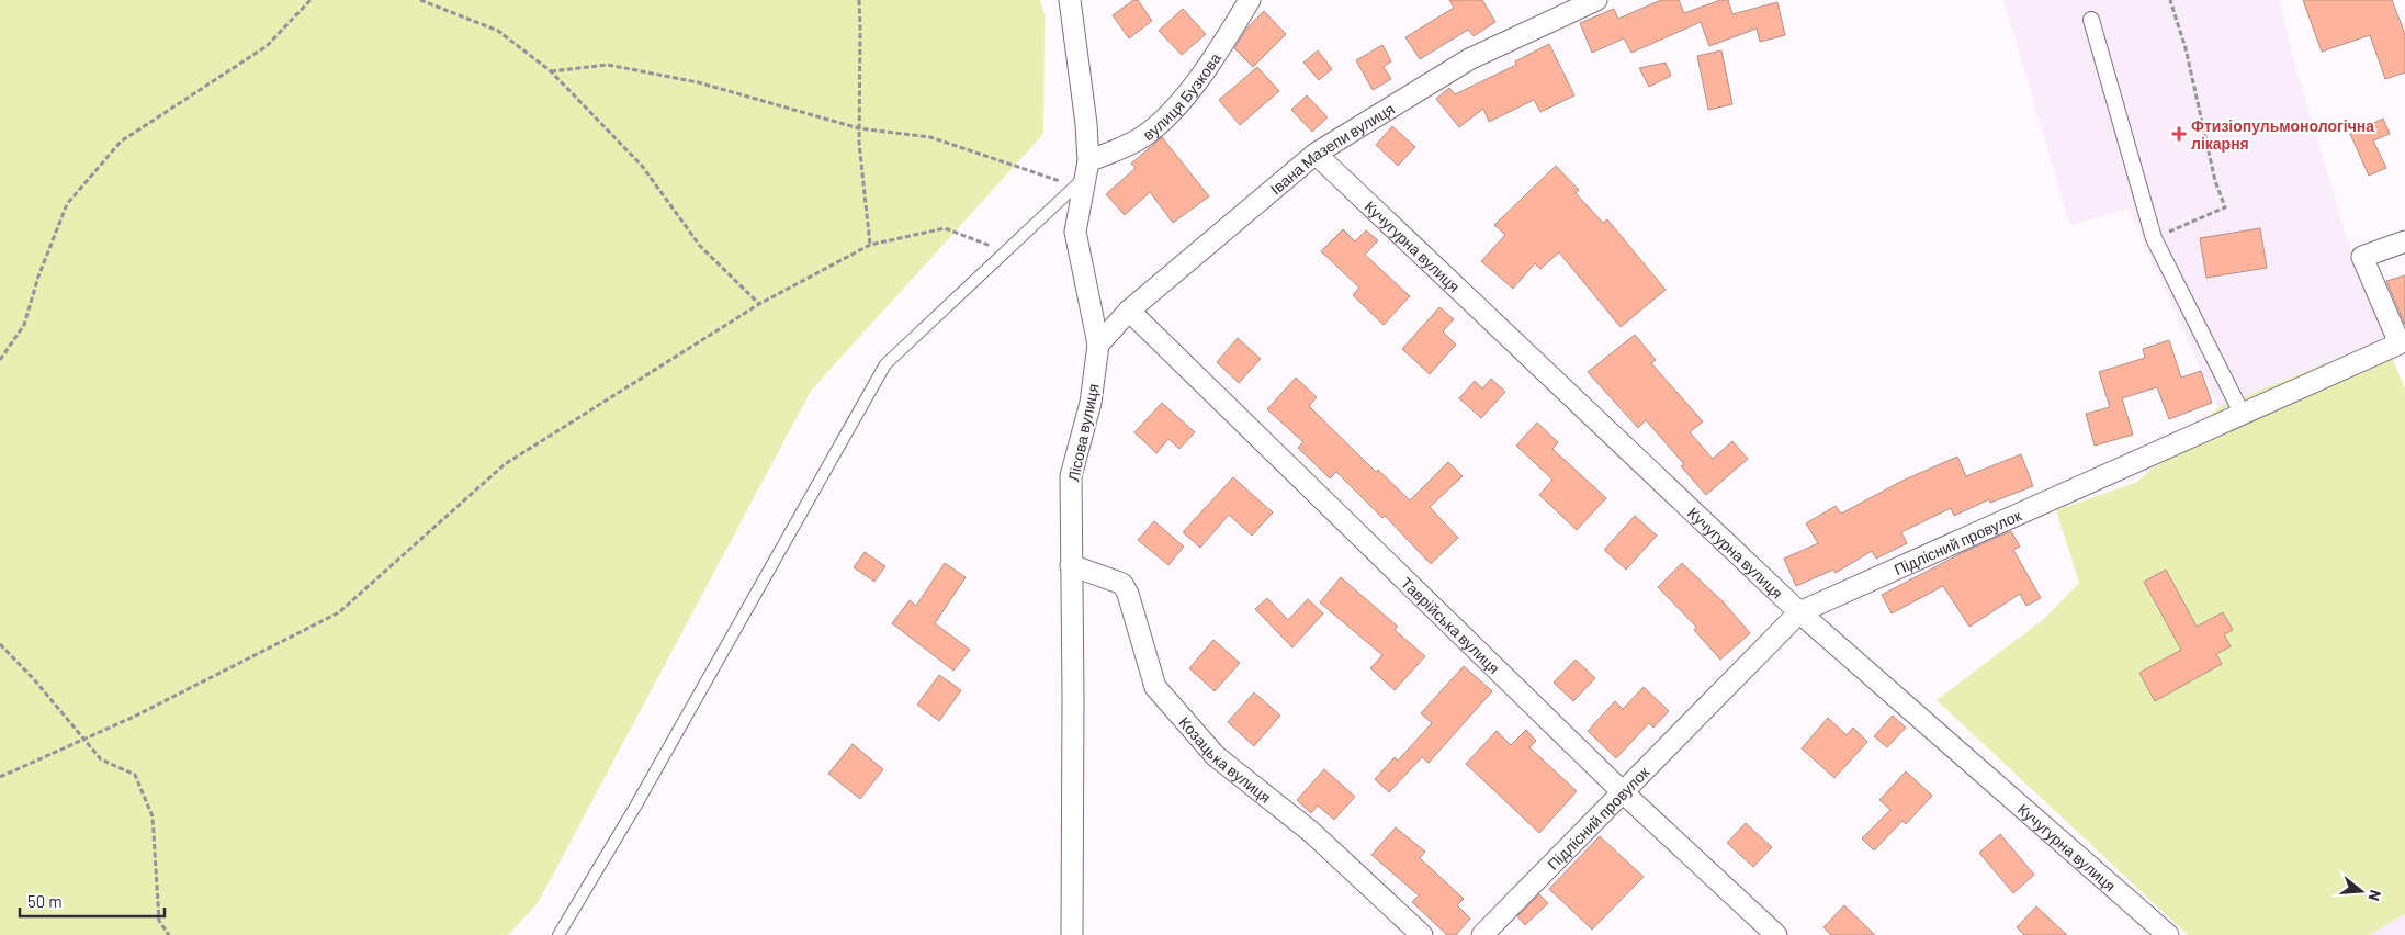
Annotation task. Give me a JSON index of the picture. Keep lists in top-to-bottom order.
{
  "streets": {
    "street": [
      "вулиця Бузкова",
      "Івана Мазепи вулиця",
      "Кучугурна вулиця",
      "Лісова вулиця",
      "Підлісний провулок",
      "Таврійська вулиця",
      "Козацька вулиця"
    ]
  },
  "crossings": [
    ["вулиця Бузкова", "Лісова вулиця"],
    ["Івана Мазепи вулиця", "Кучугурна вулиця"],
    ["Івана Мазепи вулиця", "Лісова вулиця"],
    ["Івана Мазепи вулиця", "Таврійська вулиця"],
    ["Кучугурна вулиця", "Підлісний провулок"],
    ["Лісова вулиця", "Козацька вулиця"],
    ["Підлісний провулок", "Таврійська вулиця"]
  ],
  "places": {
    "health": ["Фтизіопульмонологічна лікарня"]
  },
  "scale_bar": "50 m",
  "north": "right"
}
